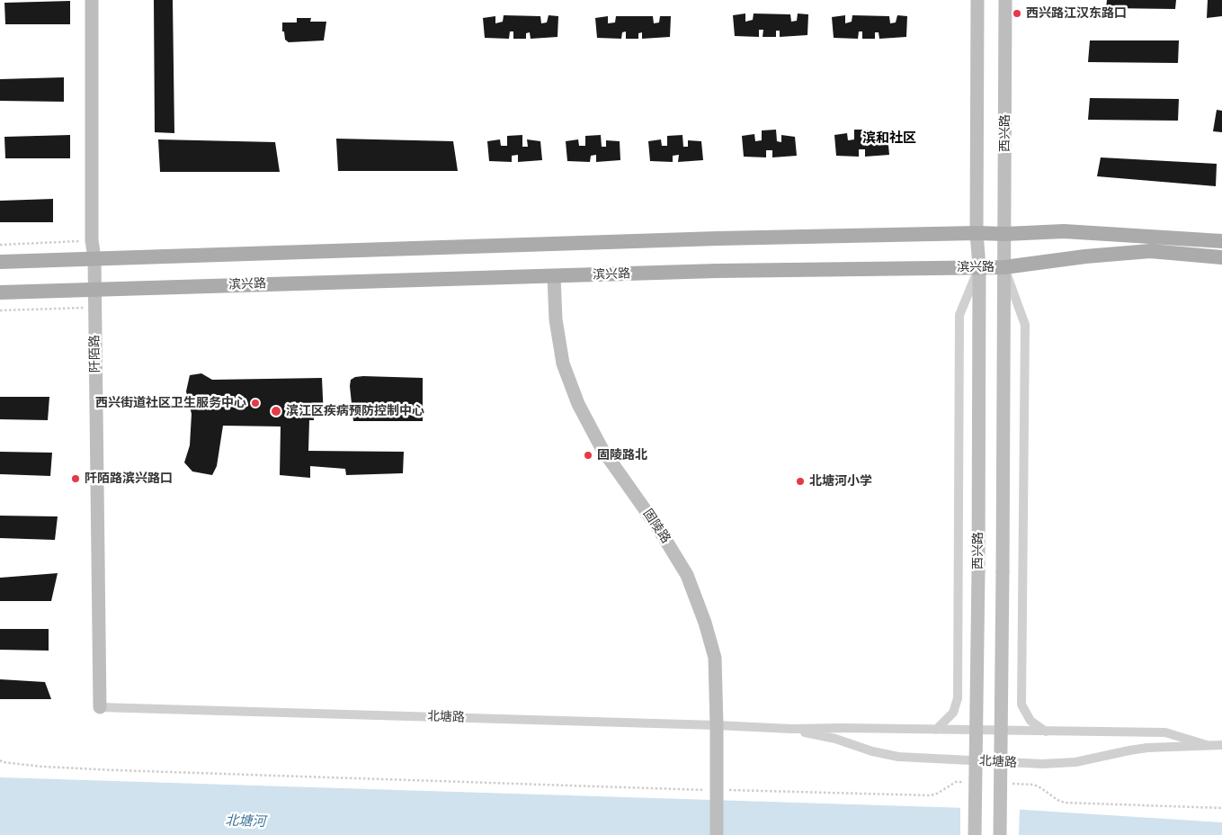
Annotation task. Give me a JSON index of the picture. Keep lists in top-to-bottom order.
{
  "streets": {
    "main road": [
      "西兴路",
      "滨兴路",
      "阡陌路",
      "固陵路"
    ],
    "street": ["北塘路"]
  },
  "crossings": [
    ["西兴路", "滨兴路"],
    ["西兴路", "北塘路"],
    ["滨兴路", "阡陌路"],
    ["滨兴路", "固陵路"],
    ["阡陌路", "北塘路"],
    ["固陵路", "北塘路"]
  ],
  "districts": ["滨和社区"],
  "water": ["北塘河"],
  "places": [
    "西兴路江汉东路口",
    "西兴街道社区卫生服务中心",
    "滨江区疾病预防控制中心",
    "固陵路北",
    "阡陌路滨兴路口",
    "北塘河小学"
  ]
}
